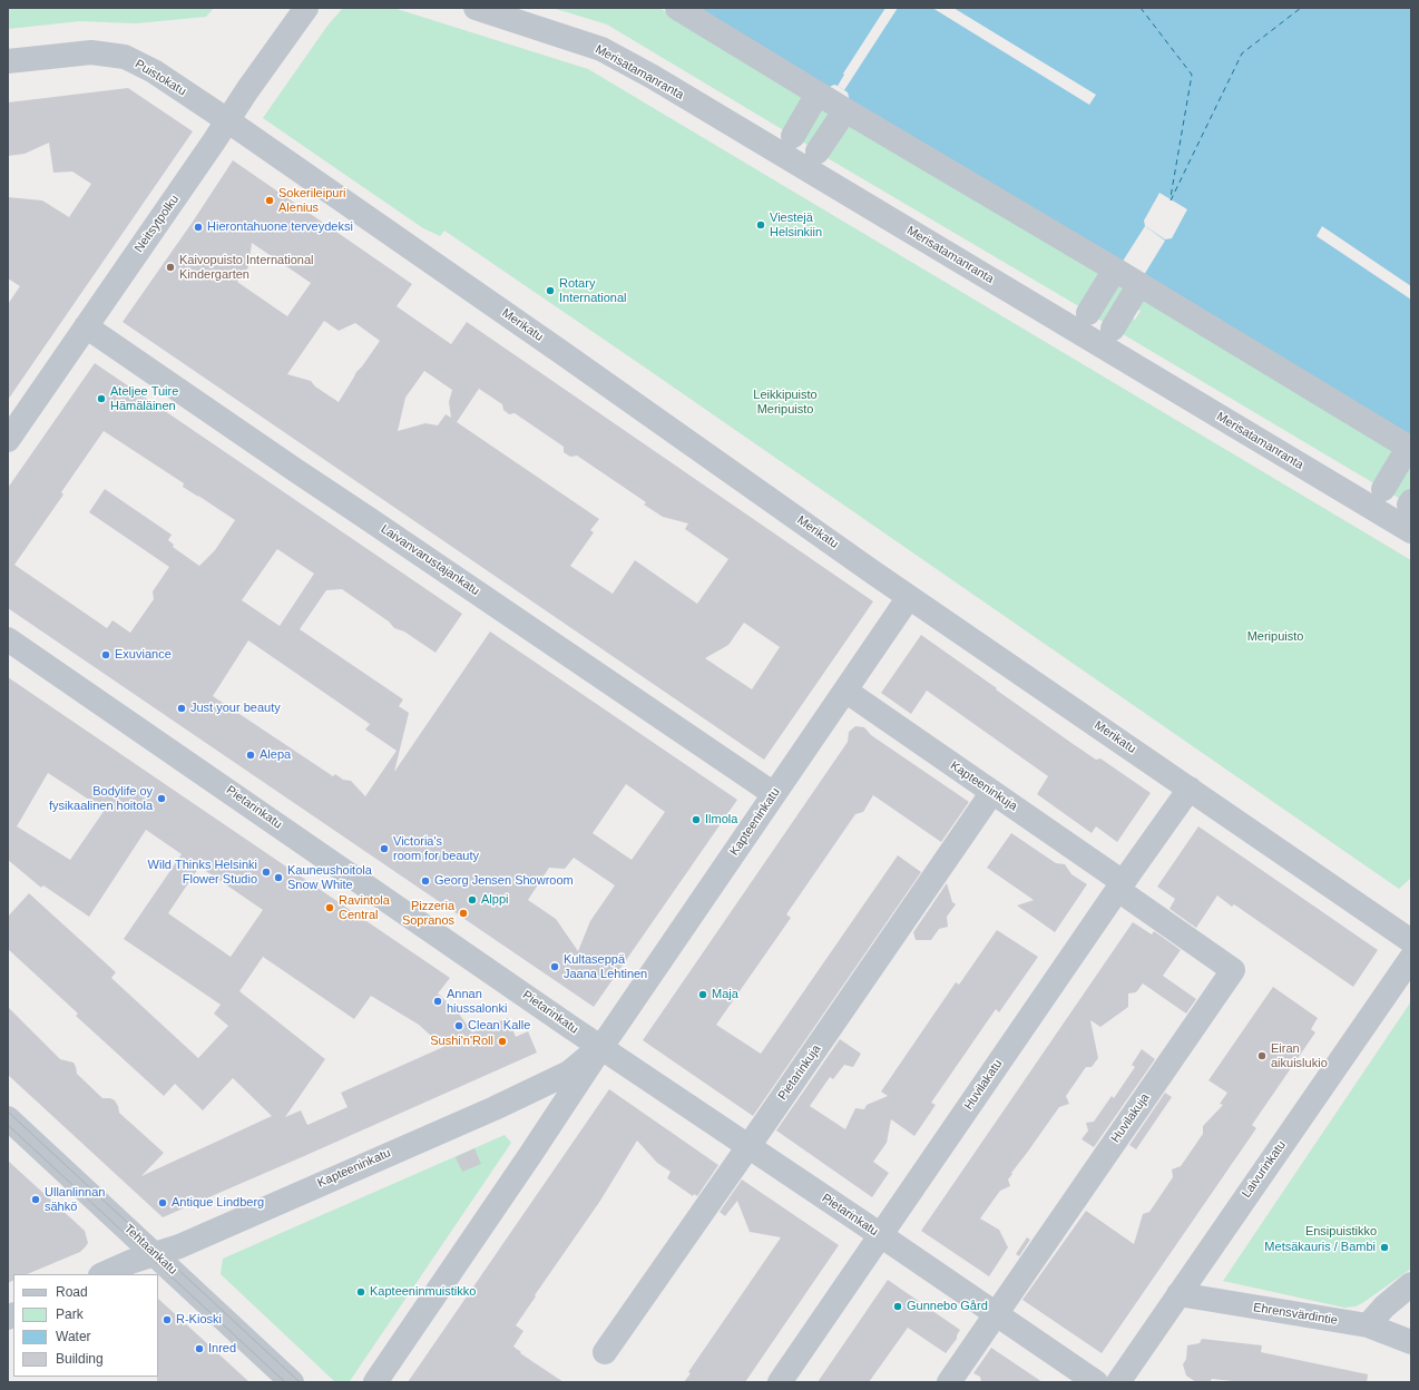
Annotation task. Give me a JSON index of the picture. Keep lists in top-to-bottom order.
{
  "streets": {
    "street": [
      "Merisatamanranta",
      "Puistokatu",
      "Neitsytpolku",
      "Merikatu",
      "Laivanvarustajankatu",
      "Kapteeninkuja",
      "Pietarinkatu",
      "Kapteeninkatu",
      "Pietarinkuja",
      "Huvilakatu",
      "Huvilakuja",
      "Laivurinkatu",
      "Tehtaankatu",
      "Ehrensvärdintie"
    ]
  },
  "crossings": [
    ["Puistokatu", "Neitsytpolku"],
    ["Puistokatu", "Merikatu"],
    ["Neitsytpolku", "Merikatu"],
    ["Neitsytpolku", "Laivanvarustajankatu"],
    ["Merikatu", "Kapteeninkatu"],
    ["Merikatu", "Huvilakatu"],
    ["Laivanvarustajankatu", "Kapteeninkatu"],
    ["Kapteeninkuja", "Kapteeninkatu"],
    ["Kapteeninkuja", "Pietarinkuja"],
    ["Kapteeninkuja", "Huvilakatu"],
    ["Kapteeninkuja", "Huvilakuja"],
    ["Pietarinkatu", "Kapteeninkatu"],
    ["Pietarinkatu", "Pietarinkuja"],
    ["Pietarinkatu", "Huvilakatu"],
    ["Pietarinkatu", "Huvilakuja"],
    ["Kapteeninkatu", "Tehtaankatu"],
    ["Huvilakatu", "Huvilakuja"],
    ["Laivurinkatu", "Ehrensvärdintie"]
  ],
  "parks": ["Leikkipuisto Meripuisto", "Meripuisto", "Ensipuistikko"],
  "places": [
    "Sokerileipuri Alenius",
    "Viestejä Helsinkiin",
    "Hierontahuone terveydeksi",
    "Kaivopuisto International Kindergarten",
    "Rotary International",
    "Ateljee Tuire Hämäläinen",
    "Exuviance",
    "Just your beauty",
    "Alepa",
    "Bodylife oy fysikaalinen hoitola",
    "Ilmola",
    "Victoria's room for beauty",
    "Wild Thinks Helsinki Flower Studio",
    "Kauneushoitola Snow White",
    "Georg Jensen Showroom",
    "Alppi",
    "Ravintola Central",
    "Pizzeria Sopranos",
    "Kultaseppä Jaana Lehtinen",
    "Maja",
    "Annan hiussalonki",
    "Clean Kalle",
    "Sushi'n'Roll",
    "Eiran aikuislukio",
    "Ullanlinnan sähkö",
    "Antique Lindberg",
    "Metsäkauris / Bambi",
    "Kapteeninmuistikko",
    "Gunnebo Gård",
    "R-Kioski",
    "Inred"
  ],
  "legend": [
    "Road",
    "Park",
    "Water",
    "Building"
  ]
}
